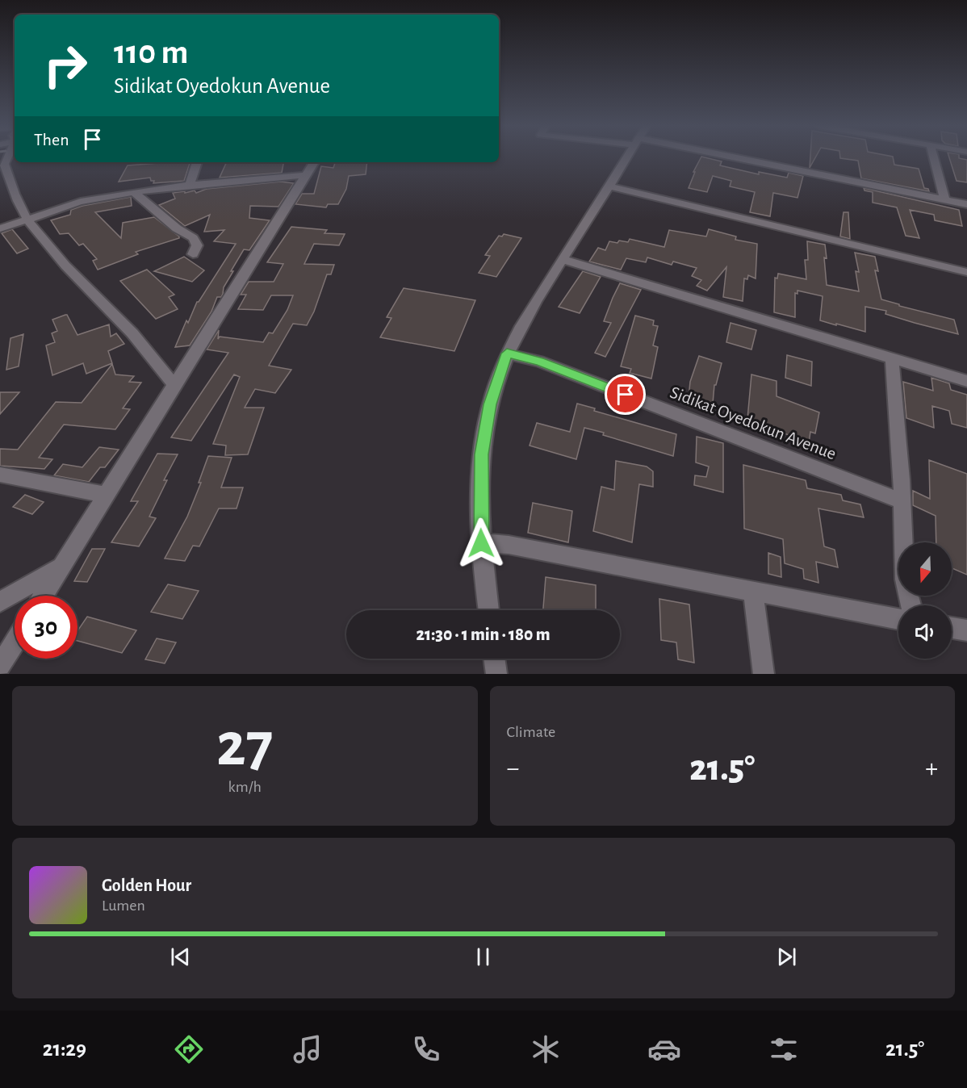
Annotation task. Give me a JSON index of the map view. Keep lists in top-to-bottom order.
{
  "streets": {
    "street": ["Sidikat Oyedokun Avenue"]
  },
  "north": "bottom",
  "page": {
    "turn": ["110 m", "Sidikat Oyedokun Avenue"],
    "then": "Then",
    "limit": "30",
    "trip": "21:30 · 1 min · 180 m",
    "tile": [
      ["27", "km/h"],
      "Climate"
    ],
    "heat": ["−", "21.5°", "+"],
    "song": ["Golden Hour", "Lumen"],
    "tabs": ["21:29", "21.5°"]
  }
}
